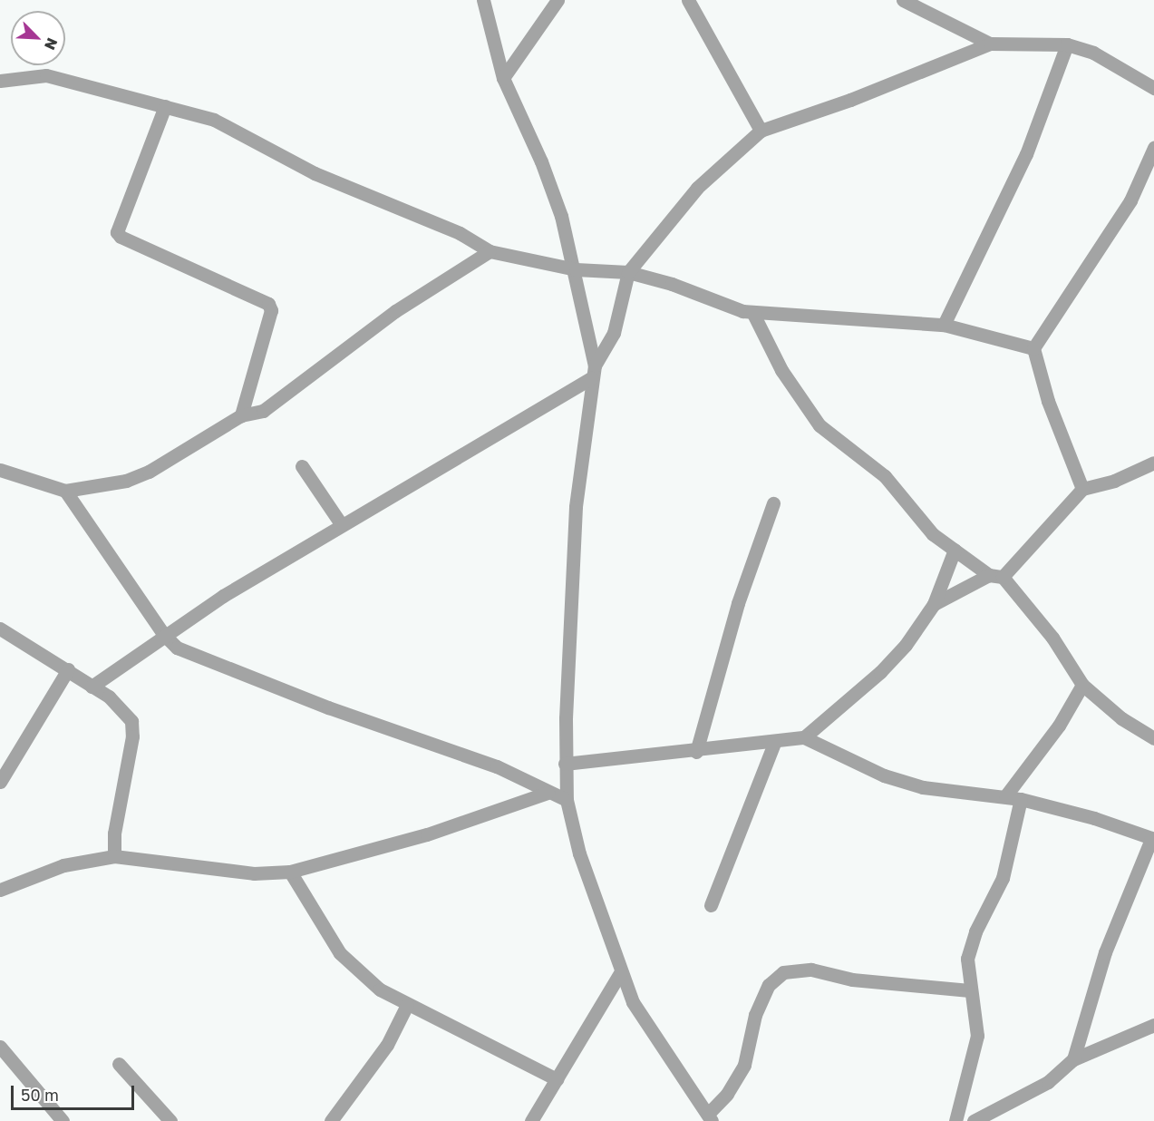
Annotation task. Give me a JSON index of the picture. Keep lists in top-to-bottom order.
{
  "scale_bar": "50 m",
  "north": "bottom right"
}
